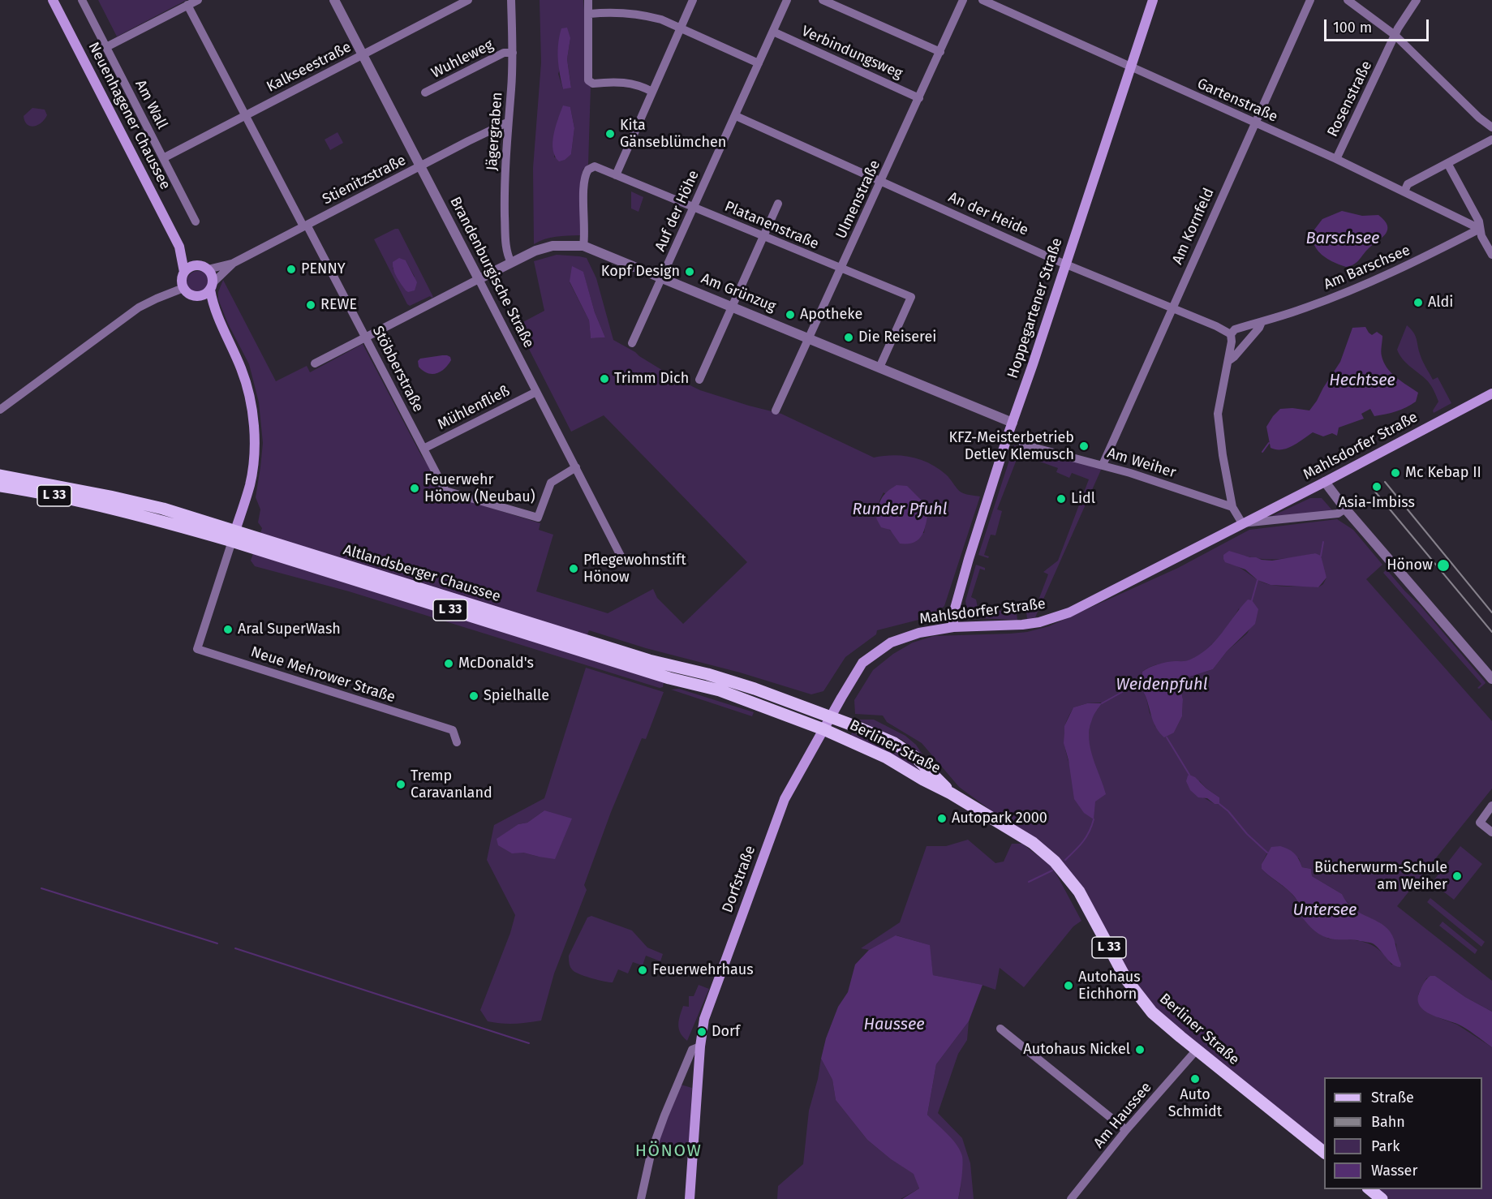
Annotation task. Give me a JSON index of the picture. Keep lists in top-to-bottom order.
{
  "streets": {
    "main road": [
      "Neuenhagener Chaussee",
      "Hoppegartener Straße",
      "Mahlsdorfer Straße",
      "L 33",
      "Altlandsberger Chaussee",
      "Berliner Straße",
      "Dorfstraße"
    ],
    "street": [
      "Verbindungsweg",
      "Wuhleweg",
      "Kalkseestraße",
      "Rosenstraße",
      "Gartenstraße",
      "Am Wall",
      "Jägergraben",
      "Stienitzstraße",
      "Ulmenstraße",
      "Auf der Höhe",
      "An der Heide",
      "Platanenstraße",
      "Am Kornfeld",
      "Am Barschsee",
      "Brandenburgische Straße",
      "Am Grünzug",
      "Stöbberstraße",
      "Mühlenfließ",
      "Am Weiher",
      "Neue Mehrower Straße",
      "Am Haussee"
    ]
  },
  "crossings": [
    ["Verbindungsweg", "Ulmenstraße"],
    ["Verbindungsweg", "Auf der Höhe"],
    ["Wuhleweg", "Jägergraben"],
    ["Kalkseestraße", "Am Wall"],
    ["Kalkseestraße", "Brandenburgische Straße"],
    ["Kalkseestraße", "Stöbberstraße"],
    ["Rosenstraße", "Gartenstraße"],
    ["Gartenstraße", "Am Kornfeld"],
    ["Gartenstraße", "Am Barschsee"],
    ["Gartenstraße", "Hoppegartener Straße"],
    ["Neuenhagener Chaussee", "Stienitzstraße"],
    ["Jägergraben", "Stienitzstraße"],
    ["Jägergraben", "Am Grünzug"],
    ["Stienitzstraße", "Brandenburgische Straße"],
    ["Stienitzstraße", "Stöbberstraße"],
    ["Ulmenstraße", "An der Heide"],
    ["Ulmenstraße", "Platanenstraße"],
    ["Ulmenstraße", "Am Grünzug"],
    ["Auf der Höhe", "An der Heide"],
    ["Auf der Höhe", "Platanenstraße"],
    ["Auf der Höhe", "Am Grünzug"],
    ["An der Heide", "Am Kornfeld"],
    ["An der Heide", "Am Barschsee"],
    ["An der Heide", "Hoppegartener Straße"],
    ["Platanenstraße", "Am Grünzug"],
    ["Am Kornfeld", "Am Weiher"],
    ["Brandenburgische Straße", "Am Grünzug"],
    ["Brandenburgische Straße", "Stöbberstraße"],
    ["Brandenburgische Straße", "Mühlenfließ"],
    ["Am Grünzug", "Hoppegartener Straße"],
    ["Hoppegartener Straße", "Mahlsdorfer Straße"],
    ["Stöbberstraße", "Mühlenfließ"],
    ["Mahlsdorfer Straße", "Altlandsberger Chaussee"],
    ["Mahlsdorfer Straße", "Berliner Straße"],
    ["Mahlsdorfer Straße", "Dorfstraße"],
    ["Altlandsberger Chaussee", "Neue Mehrower Straße"],
    ["Altlandsberger Chaussee", "Berliner Straße"],
    ["Altlandsberger Chaussee", "Dorfstraße"],
    ["Berliner Straße", "Dorfstraße"],
    ["Berliner Straße", "Am Haussee"]
  ],
  "districts": ["HÖNOW"],
  "water": [
    "Barschsee",
    "Hechtsee",
    "Runder Pfuhl",
    "Weidenpfuhl",
    "Untersee",
    "Haussee"
  ],
  "places": [
    "Kita Gänseblümchen",
    "PENNY",
    "Kopf Design",
    "Aldi",
    "REWE",
    "Apotheke",
    "Die Reiserei",
    "Trimm Dich",
    "KFZ-Meisterbetrieb Detlev Klemusch",
    "Mc Kebap II",
    "Asia-Imbiss",
    "Feuerwehr Hönow (Neubau)",
    "Lidl",
    "Hönow",
    "Pflegewohnstift Hönow",
    "Aral SuperWash",
    "McDonald's",
    "Spielhalle",
    "Tremp Caravanland",
    "Autopark 2000",
    "Bücherwurm-Schule am Weiher",
    "Feuerwehrhaus",
    "Autohaus Eichhorn",
    "Dorf",
    "Autohaus Nickel",
    "Auto Schmidt"
  ],
  "legend": [
    "Straße",
    "Bahn",
    "Park",
    "Wasser"
  ],
  "scale_bar": "100 m"
}
